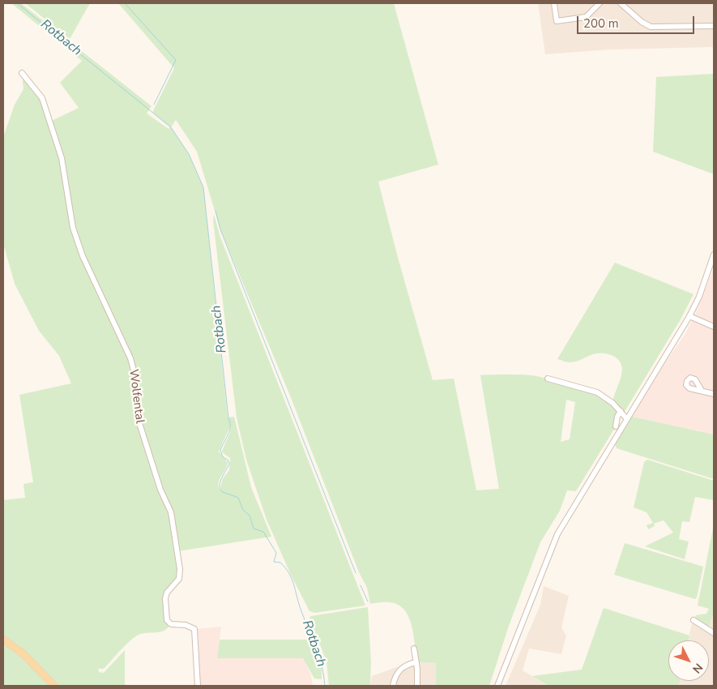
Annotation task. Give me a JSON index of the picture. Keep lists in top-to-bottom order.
{
  "streets": {
    "street": ["Wolfental"]
  },
  "water": ["Rotbach"],
  "scale_bar": "200 m",
  "north": "bottom right"
}
